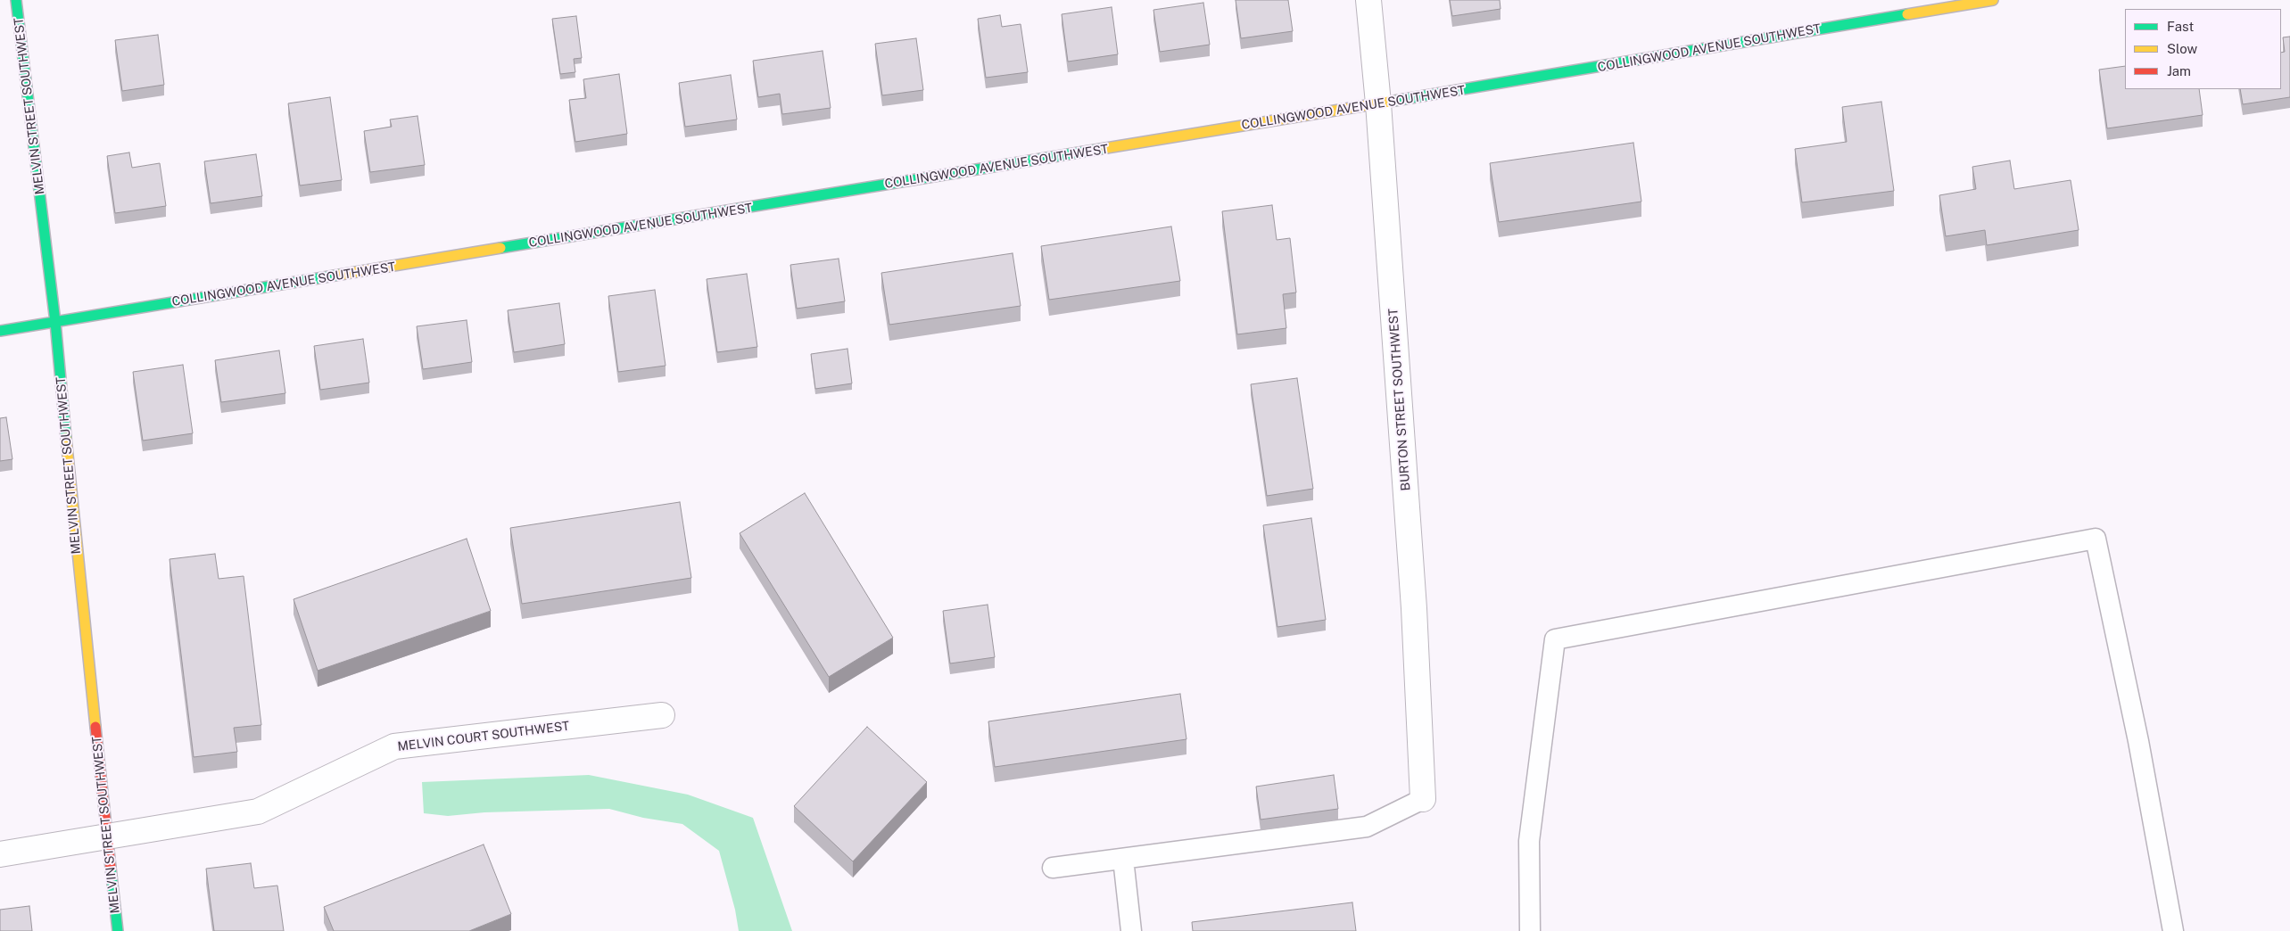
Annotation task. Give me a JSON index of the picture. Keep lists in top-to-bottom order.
{
  "streets": {
    "street": [
      "COLLINGWOOD AVENUE SOUTHWEST",
      "MELVIN STREET SOUTHWEST",
      "BURTON STREET SOUTHWEST",
      "MELVIN COURT SOUTHWEST"
    ]
  },
  "crossings": [
    ["COLLINGWOOD AVENUE SOUTHWEST", "MELVIN STREET SOUTHWEST"],
    ["COLLINGWOOD AVENUE SOUTHWEST", "BURTON STREET SOUTHWEST"],
    ["MELVIN STREET SOUTHWEST", "MELVIN COURT SOUTHWEST"]
  ],
  "legend": ["Fast", "Slow", "Jam"]
}
